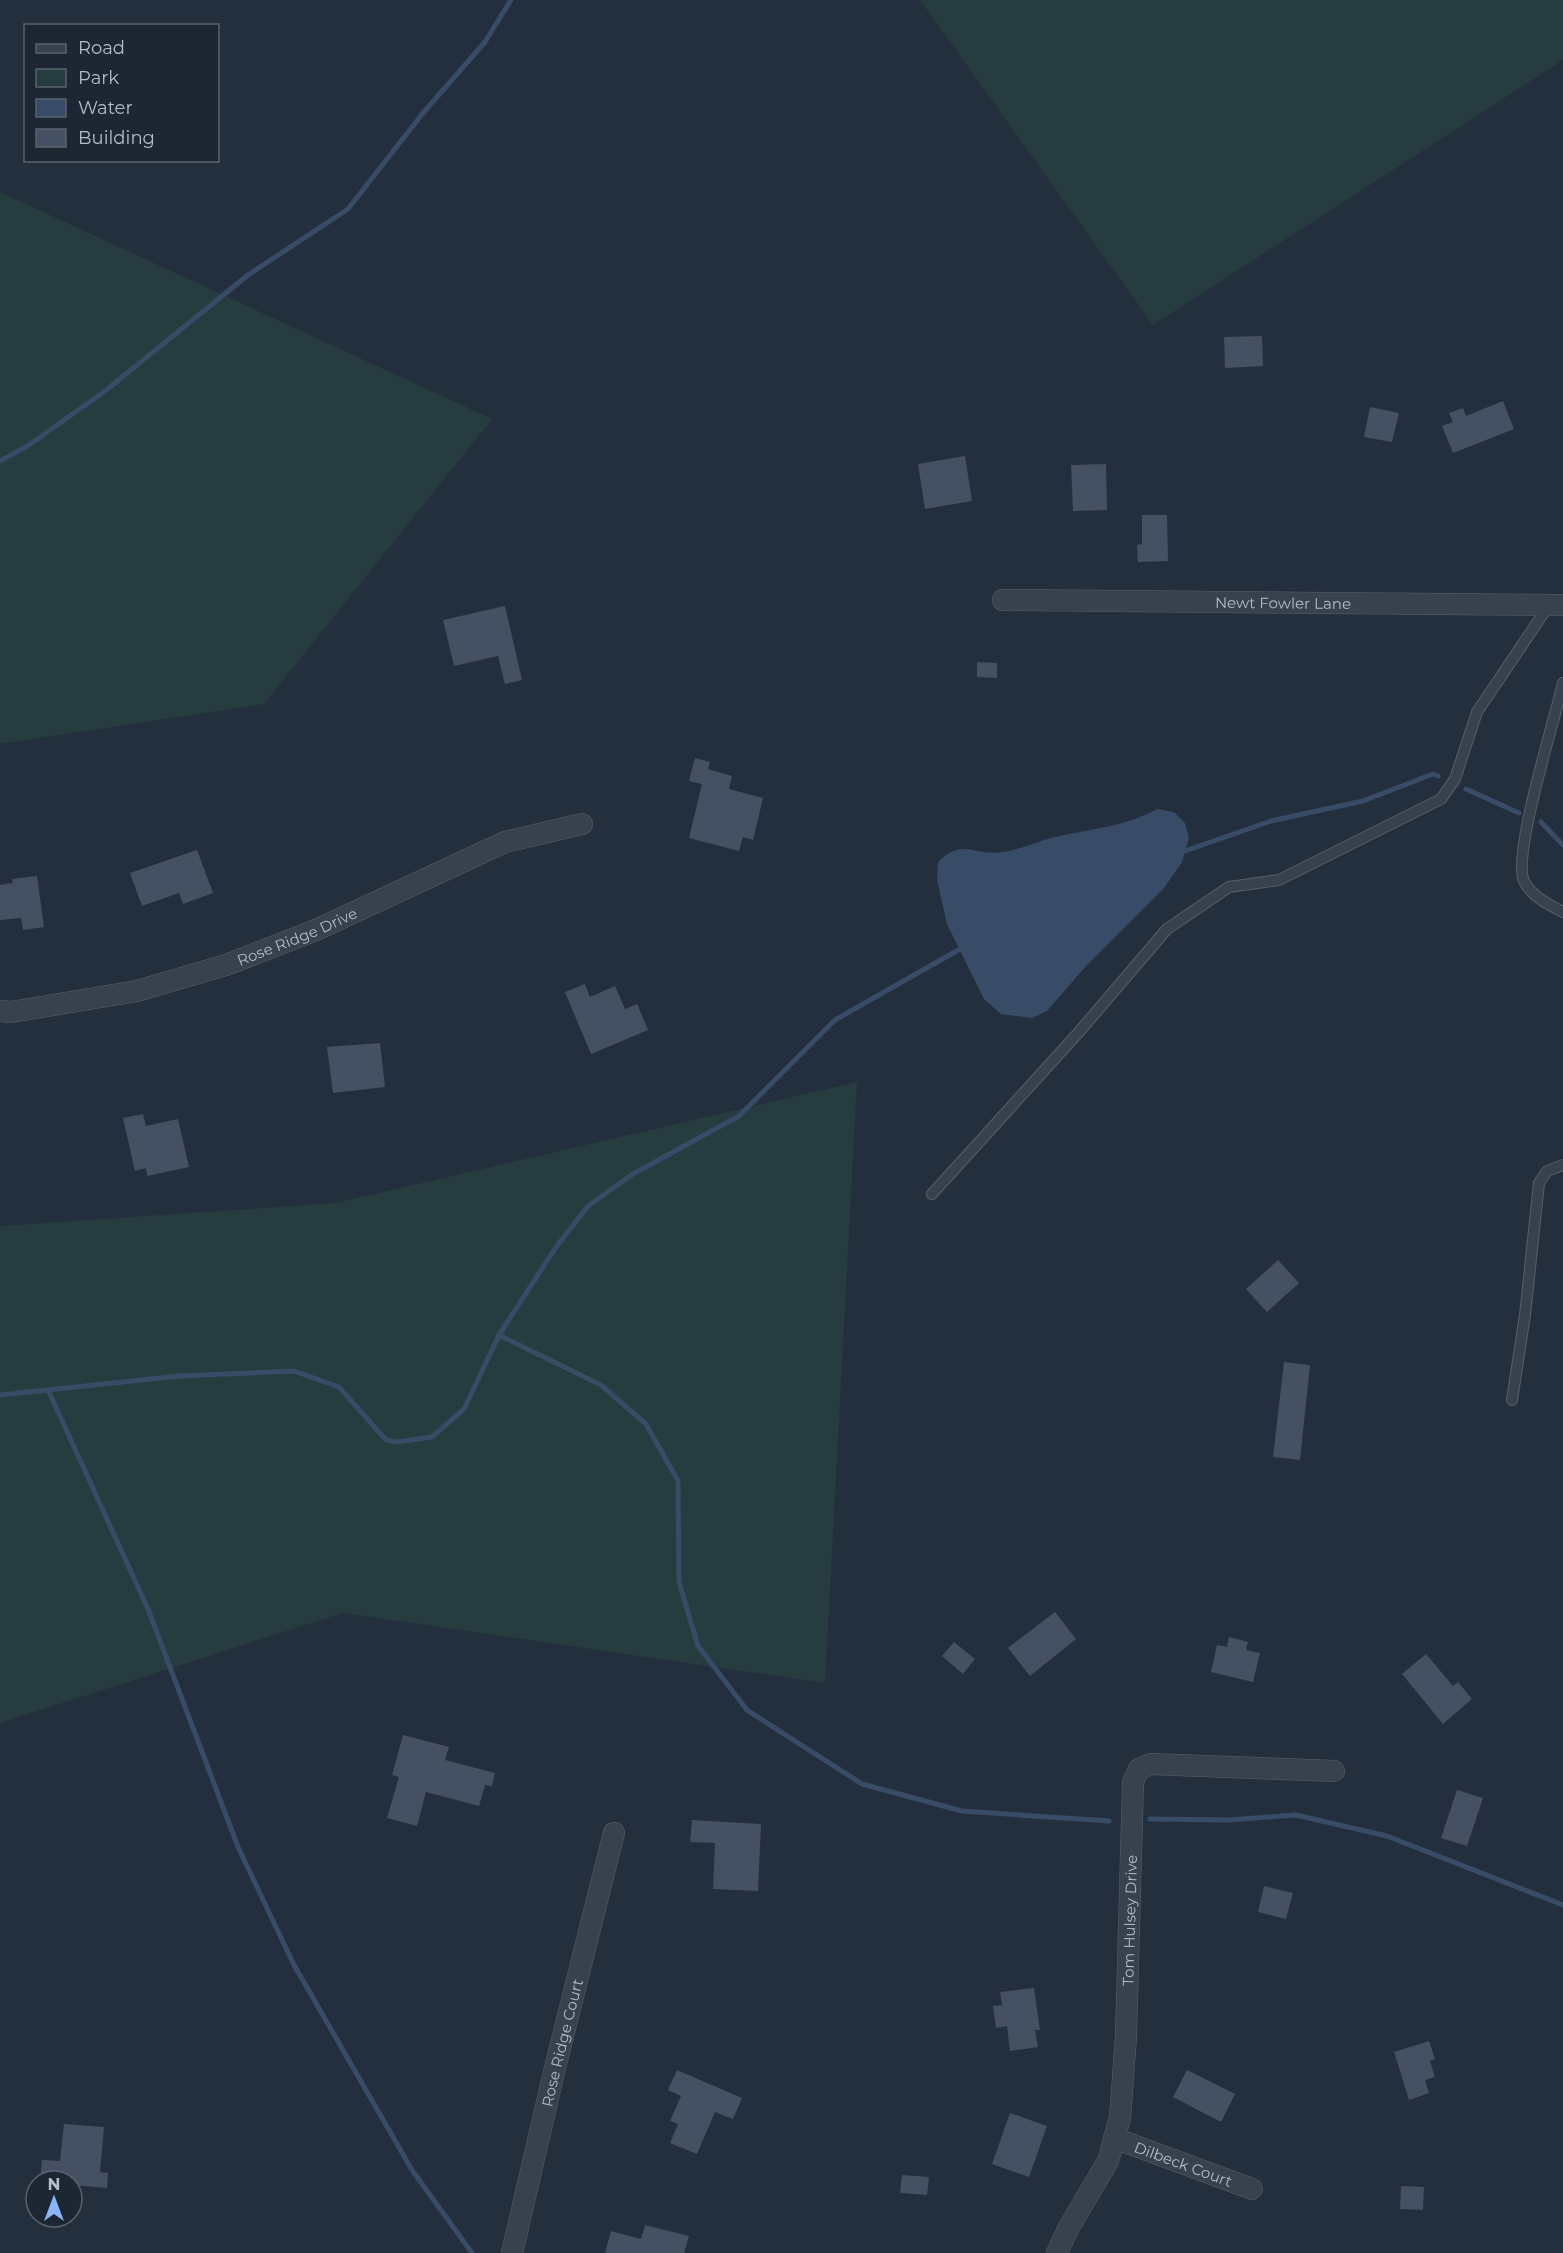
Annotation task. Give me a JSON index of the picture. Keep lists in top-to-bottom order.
{
  "streets": {
    "street": [
      "Newt Fowler Lane",
      "Rose Ridge Drive",
      "Tom Hulsey Drive",
      "Rose Ridge Court",
      "Dilbeck Court"
    ]
  },
  "crossings": [
    ["Tom Hulsey Drive", "Dilbeck Court"]
  ],
  "legend": [
    "Road",
    "Park",
    "Water",
    "Building"
  ],
  "north": "top"
}
